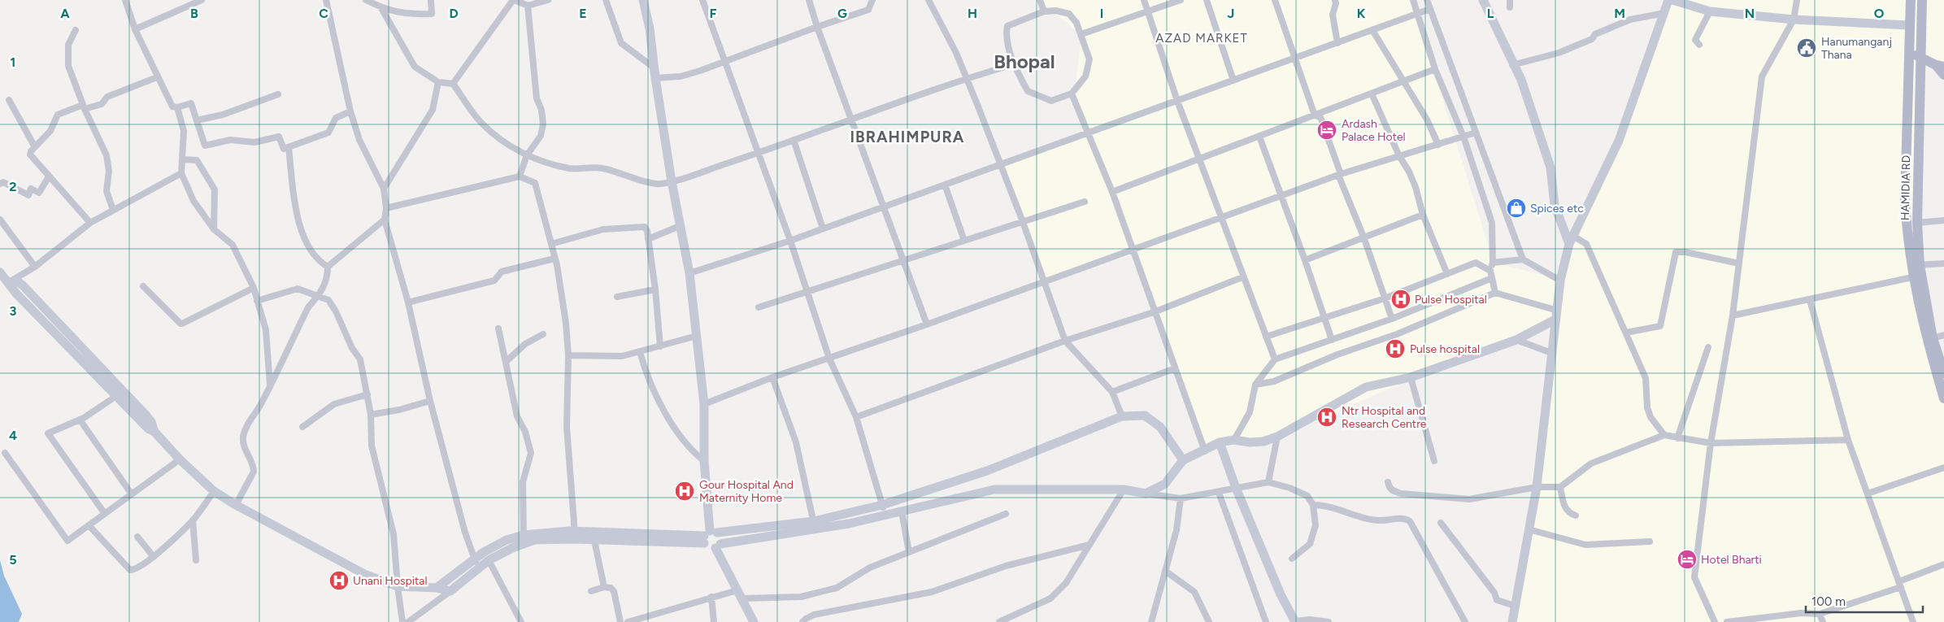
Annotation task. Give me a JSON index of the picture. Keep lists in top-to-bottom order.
{
  "streets": {
    "main road": ["HAMIDIA RD"]
  },
  "districts": ["AZAD MARKET", "Bhopal", "IBRAHIMPURA"],
  "places": {
    "public building": ["Hanumanganj Thana"],
    "hotel": ["Ardash Palace Hotel", "Hotel Bharti"],
    "shop": ["Spices etc"],
    "hospital": [
      "Pulse Hospital",
      "Pulse hospital",
      "Ntr Hospital and Research Centre",
      "Gour Hospital And Maternity Home",
      "Unani Hospital"
    ]
  },
  "scale_bar": "100 m",
  "grid": {
    "columns": [
      "A",
      "B",
      "C",
      "D",
      "E",
      "F",
      "G",
      "H",
      "I",
      "J",
      "K",
      "L",
      "M",
      "N",
      "O"
    ],
    "rows": [
      "1",
      "2",
      "3",
      "4",
      "5"
    ]
  }
}
